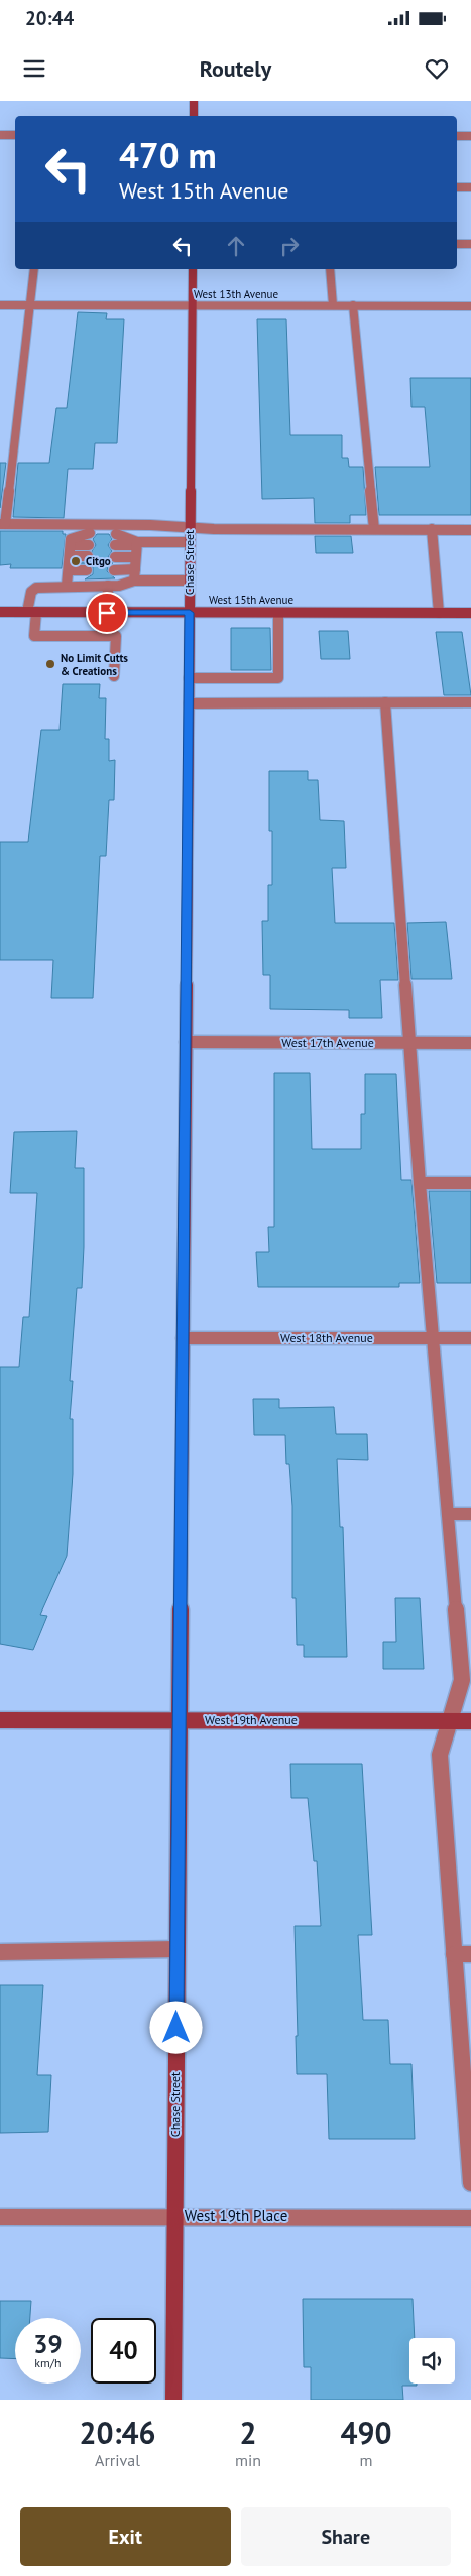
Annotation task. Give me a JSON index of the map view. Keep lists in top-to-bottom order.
{
  "streets": {
    "street": [
      "West 13th Avenue",
      "Chase Street",
      "West 15th Avenue",
      "West 17th Avenue",
      "West 18th Avenue",
      "West 19th Avenue",
      "West 19th Place"
    ]
  },
  "crossings": [
    ["West 13th Avenue", "Chase Street"],
    ["Chase Street", "West 15th Avenue"],
    ["Chase Street", "West 17th Avenue"],
    ["Chase Street", "West 18th Avenue"],
    ["Chase Street", "West 19th Avenue"],
    ["Chase Street", "West 19th Place"]
  ],
  "places": ["Citgo", "No Limit Cutts & Creations"],
  "page": {
    "status": "20:44",
    "header": "Routely",
    "turn": ["470 m", "West 15th Avenue"],
    "speed": "39 km/h",
    "limit": "40",
    "eta": [
      "20:46",
      "Arrival",
      "2",
      "min",
      "490",
      "m"
    ],
    "buttons": ["Exit", "Share"]
  }
}
